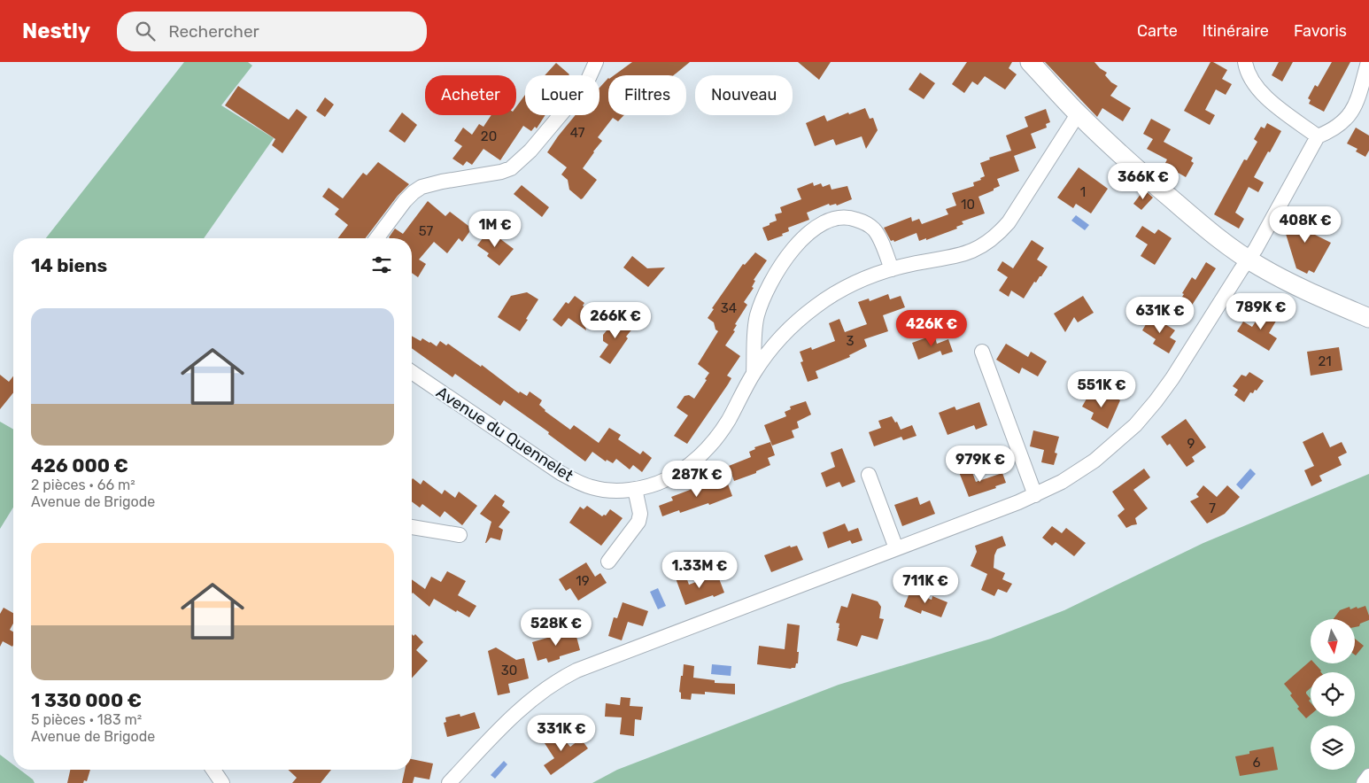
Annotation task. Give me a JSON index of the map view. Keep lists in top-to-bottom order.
{
  "streets": {
    "street": ["Avenue du Quennelet"]
  },
  "house_numbers": [
    "47",
    "20",
    "1",
    "10",
    "57",
    "34",
    "3",
    "21",
    "9",
    "7",
    "19",
    "30",
    "6"
  ],
  "north": "bottom",
  "page": {
    "header": "Nestly",
    "search": "Rechercher",
    "nav": ["Carte", "Itinéraire", "Favoris"],
    "chip": [
      "Acheter",
      "Louer",
      "Filtres",
      "Nouveau"
    ],
    "price": [
      "366K €",
      "408K €",
      "1M €",
      "789K €",
      "631K €",
      "266K €",
      "426K €",
      "551K €",
      "979K €",
      "287K €",
      "1.33M €",
      "711K €",
      "528K €",
      "331K €"
    ],
    "heading": "14 biens",
    "list": [
      {
        "name": "426 000 €",
        "note": "2 pièces · 66 m² · Avenue de Brigode"
      },
      {
        "name": "1 330 000 €",
        "note": "5 pièces · 183 m² · Avenue de Brigode"
      }
    ]
  }
}
